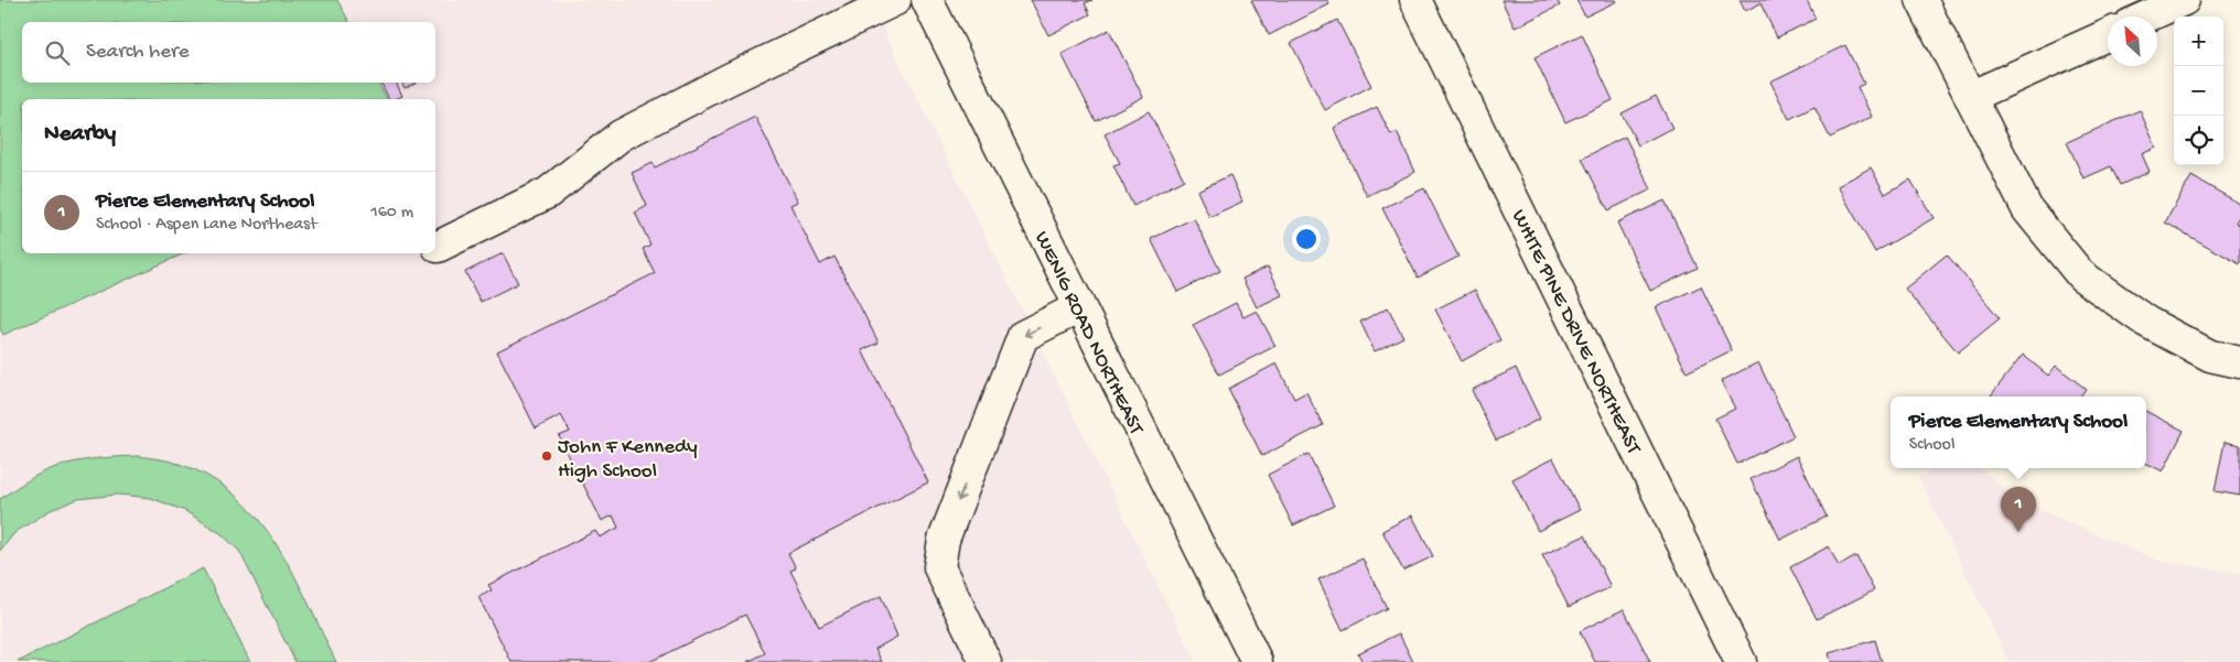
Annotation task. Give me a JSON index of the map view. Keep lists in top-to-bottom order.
{
  "streets": {
    "street": ["WHITE PINE DRIVE NORTHEAST", "WENIG ROAD NORTHEAST"]
  },
  "places": ["John F Kennedy High School"],
  "north": "top left",
  "page": {
    "map_buttons": ["+", "−"],
    "search": "Search here",
    "heading": "Nearby",
    "list": [
      {
        "mark": "1",
        "name": "Pierce Elementary School",
        "note": "School · Aspen Lane Northeast",
        "value": "160 m"
      }
    ],
    "popup": ["Pierce Elementary School", "School"],
    "pins": "1"
  }
}
